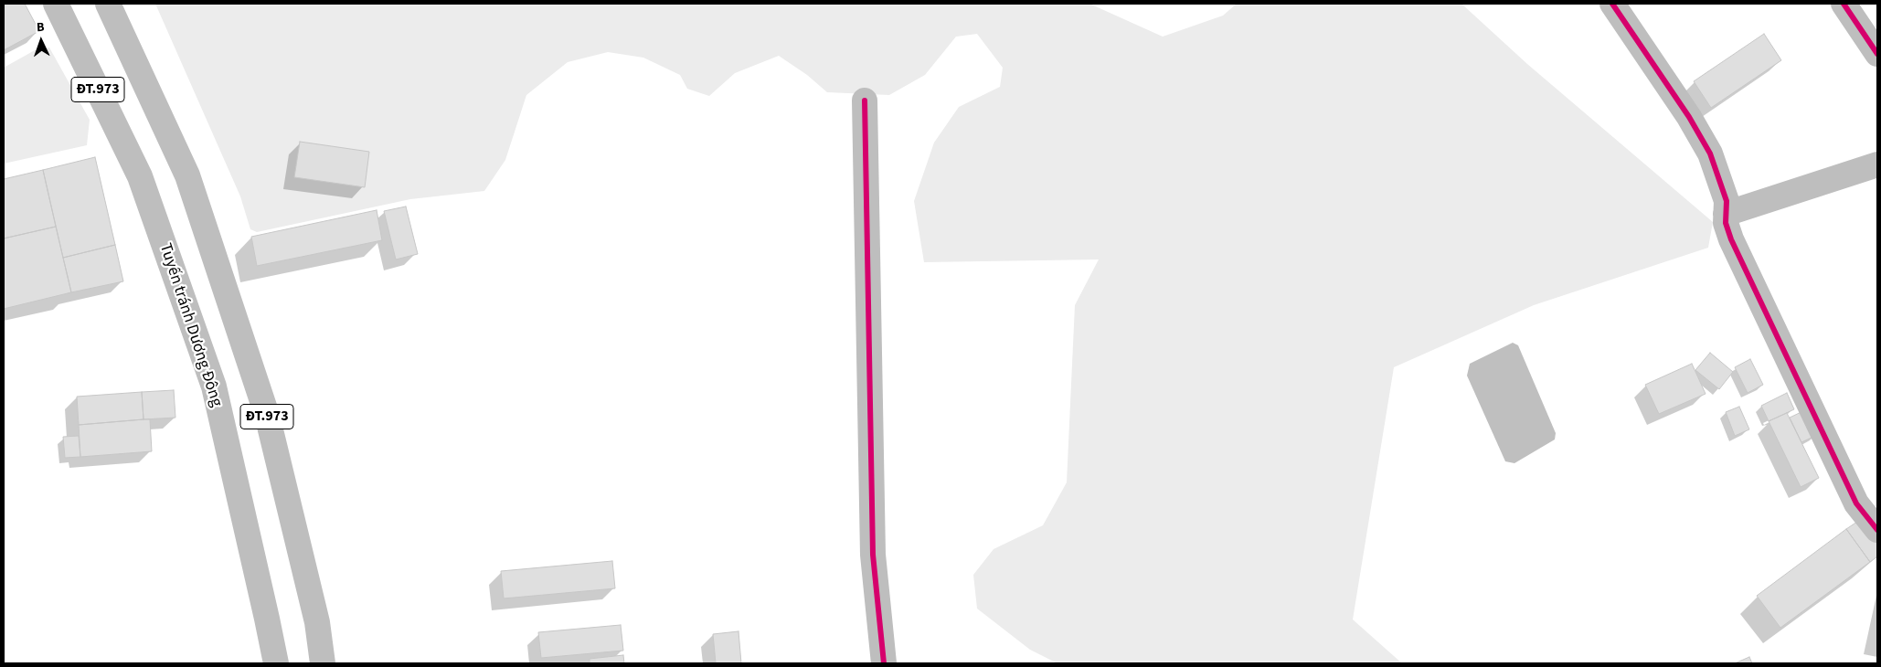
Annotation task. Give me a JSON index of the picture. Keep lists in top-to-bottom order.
{
  "streets": {
    "main road": ["ĐT.973", "Tuyến tránh Dương Đông"]
  },
  "north": "top"
}
